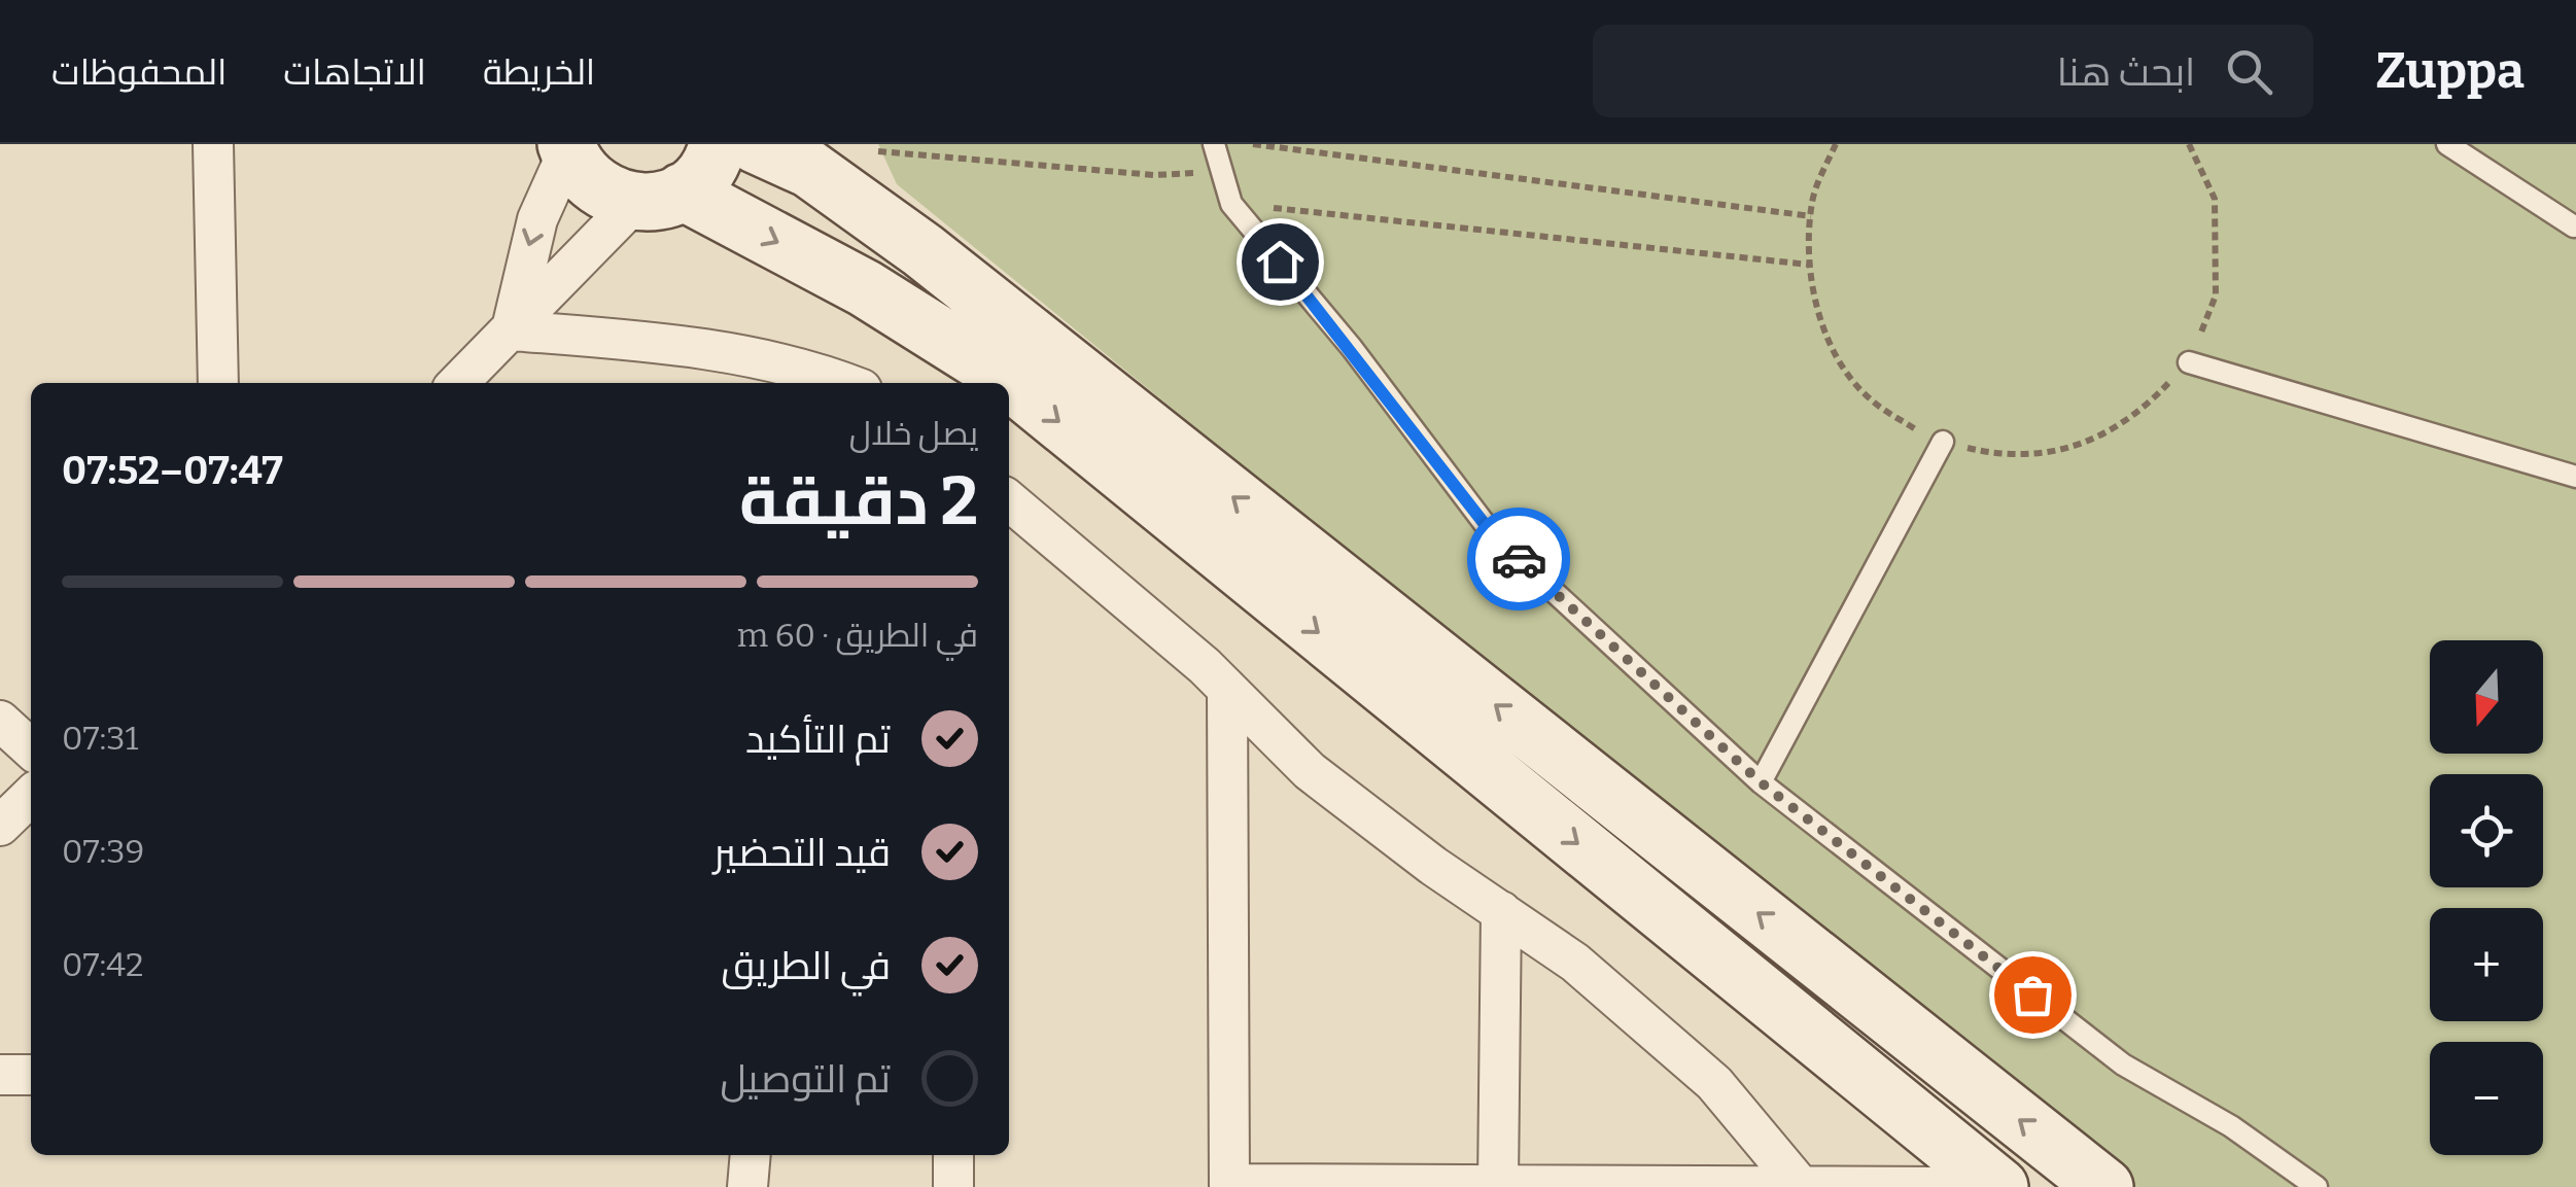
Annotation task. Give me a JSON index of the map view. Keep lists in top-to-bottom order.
{
  "north": "bottom",
  "page": {
    "header": "Zuppa",
    "search": "ابحث هنا",
    "nav": ["الخريطة", "الاتجاهات", "المحفوظات"],
    "heading": ["2 دقيقة", "يصل خلال", "07:47–07:52"],
    "bar": "في الطريق · 60 m",
    "map_buttons": ["+", "−"],
    "list": [
      ["تم التأكيد", "07:31"],
      ["قيد التحضير", "07:39"],
      ["في الطريق", "07:42"],
      "تم التوصيل"
    ]
  }
}
